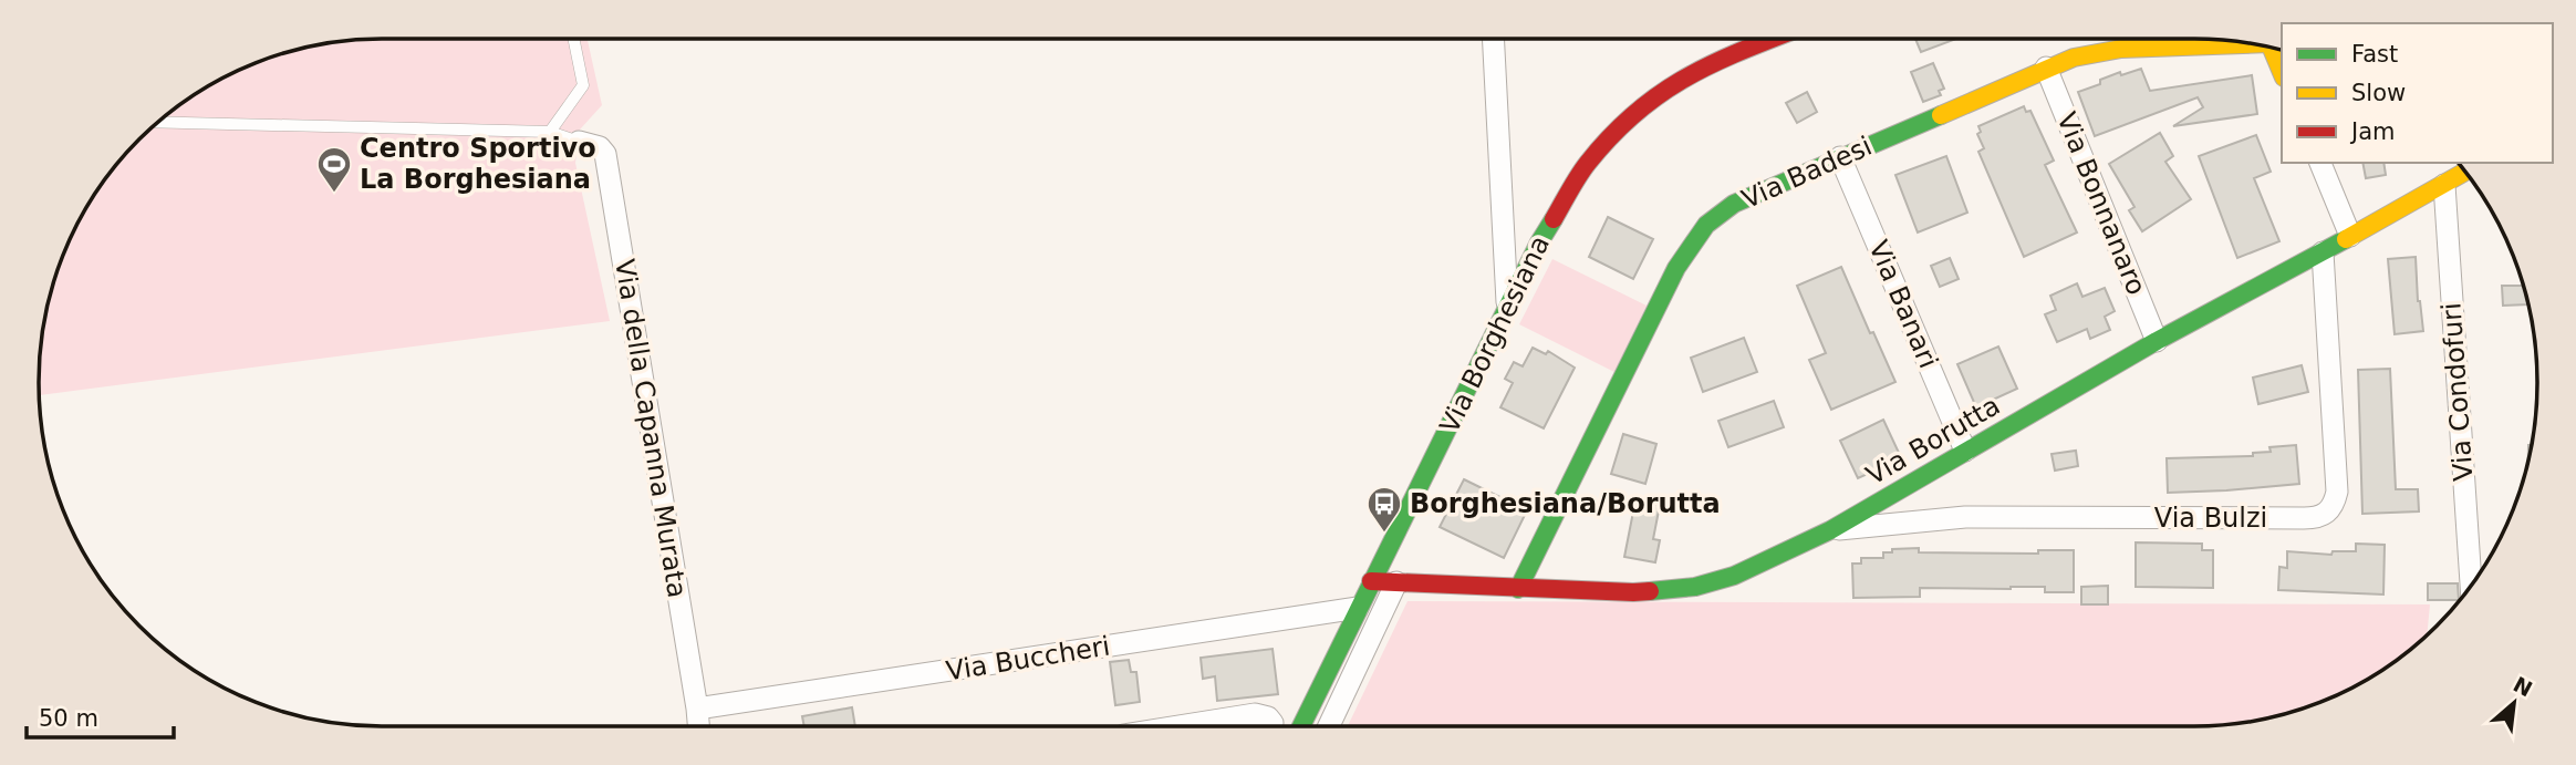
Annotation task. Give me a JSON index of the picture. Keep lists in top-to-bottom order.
{
  "streets": {
    "street": [
      "Via Badesi",
      "Via Bonnanaro",
      "Via Banari",
      "Via Borghesiana",
      "Via Condofuri",
      "Via della Capanna Murata",
      "Via Borutta",
      "Via Bulzi",
      "Via Buccheri"
    ]
  },
  "crossings": [
    ["Via Badesi", "Via Bonnanaro"],
    ["Via Badesi", "Via Banari"],
    ["Via Badesi", "Via Borutta"],
    ["Via Bonnanaro", "Via Borutta"],
    ["Via Banari", "Via Borutta"],
    ["Via Borghesiana", "Via Borutta"],
    ["Via Borghesiana", "Via Buccheri"],
    ["Via Condofuri", "Via Borutta"],
    ["Via della Capanna Murata", "Via Buccheri"],
    ["Via Borutta", "Via Bulzi"]
  ],
  "places": {
    "sports": ["Centro Sportivo La Borghesiana"],
    "bus stop": ["Borghesiana/Borutta"]
  },
  "legend": ["Fast", "Slow", "Jam"],
  "scale_bar": "50 m",
  "north": "top right"
}
